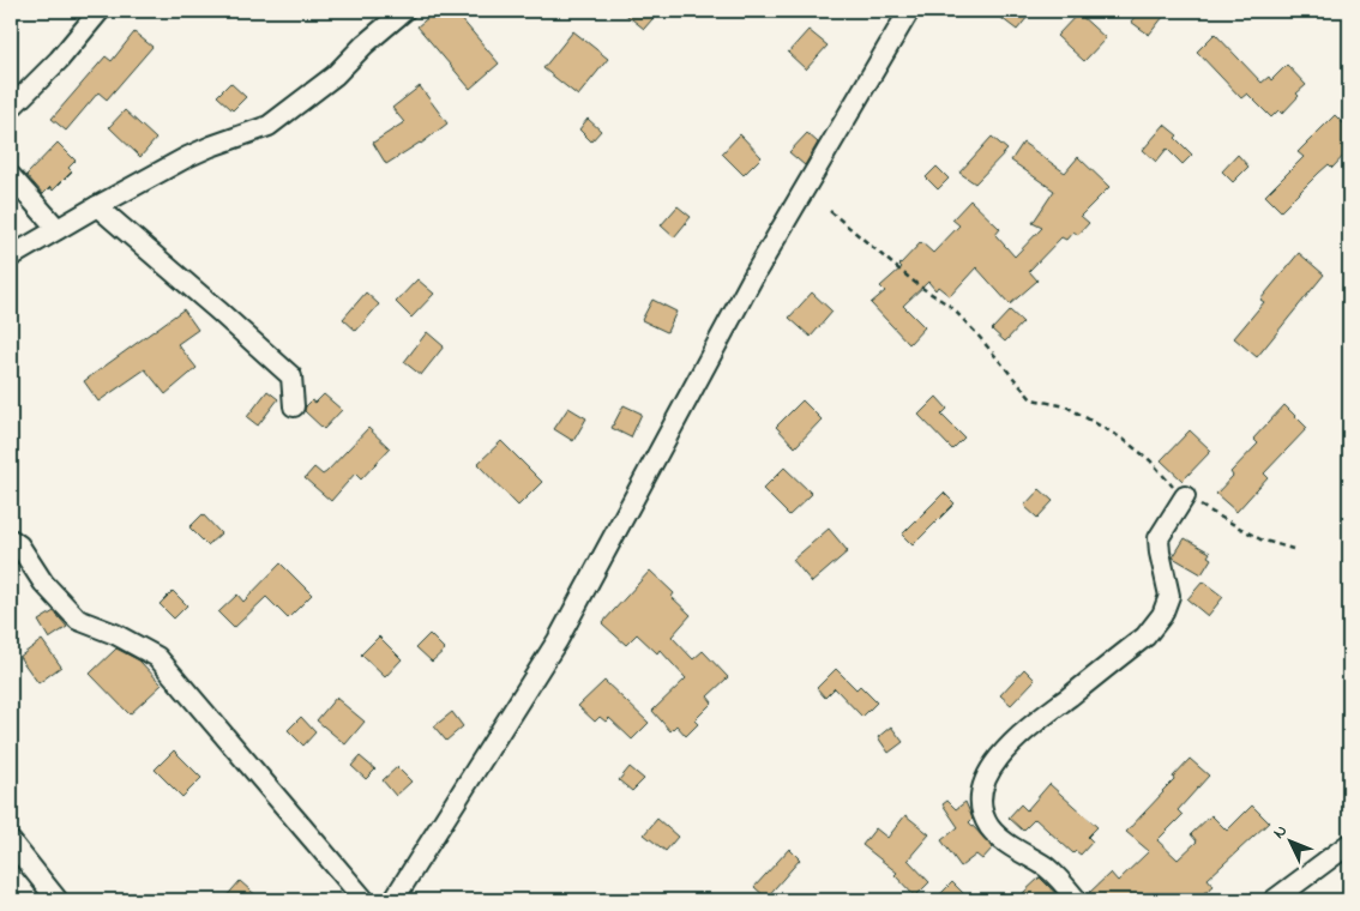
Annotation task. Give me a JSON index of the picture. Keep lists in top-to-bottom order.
{
  "north": "top left"
}
